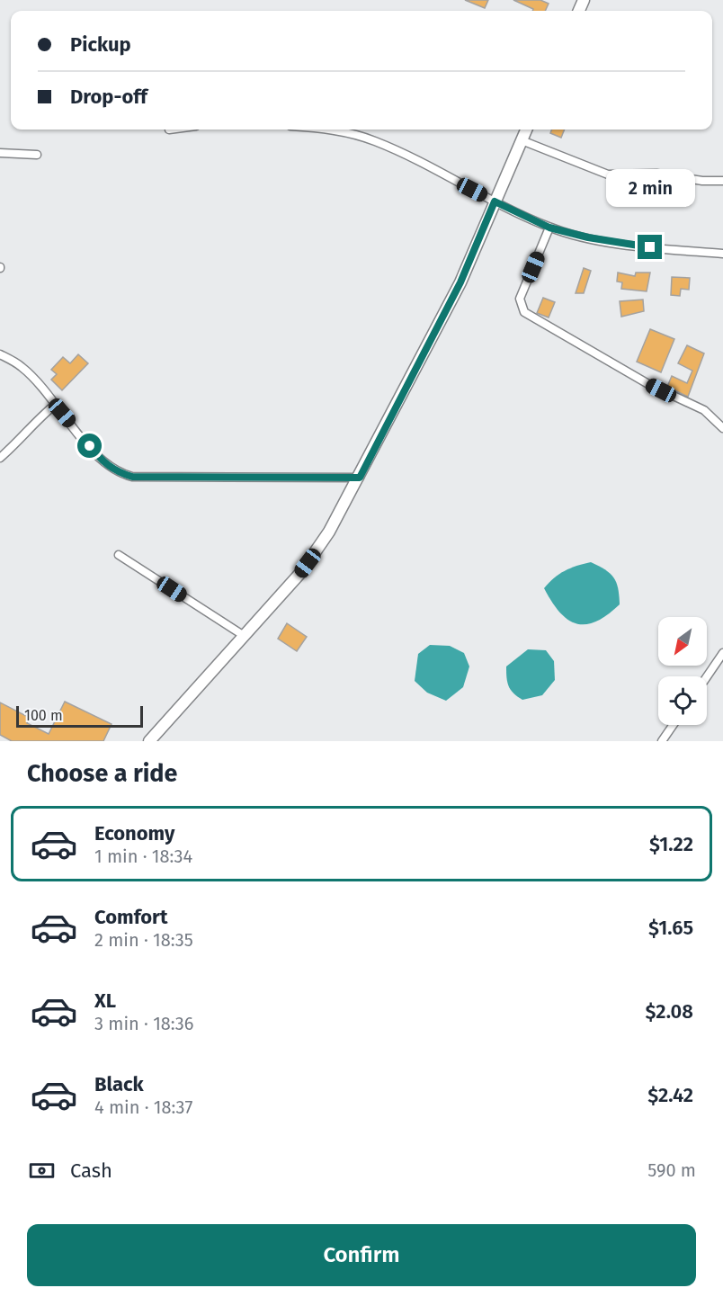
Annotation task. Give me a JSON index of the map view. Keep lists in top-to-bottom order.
{
  "scale_bar": "100 m",
  "north": "bottom left",
  "page": {
    "banner": ["Pickup", "Drop-off"],
    "bubble": "2 min",
    "scale": "100 m",
    "heading": "Choose a ride",
    "list": [
      {
        "name": "Economy",
        "note": "1 min · 18:34",
        "value": "$1.22"
      },
      {
        "name": "Comfort",
        "note": "2 min · 18:35",
        "value": "$1.65"
      },
      {
        "name": "XL",
        "note": "3 min · 18:36",
        "value": "$2.08"
      },
      {
        "name": "Black",
        "note": "4 min · 18:37",
        "value": "$2.42"
      }
    ],
    "pay": ["Cash", "590 m"],
    "buttons": "Confirm"
  }
}
